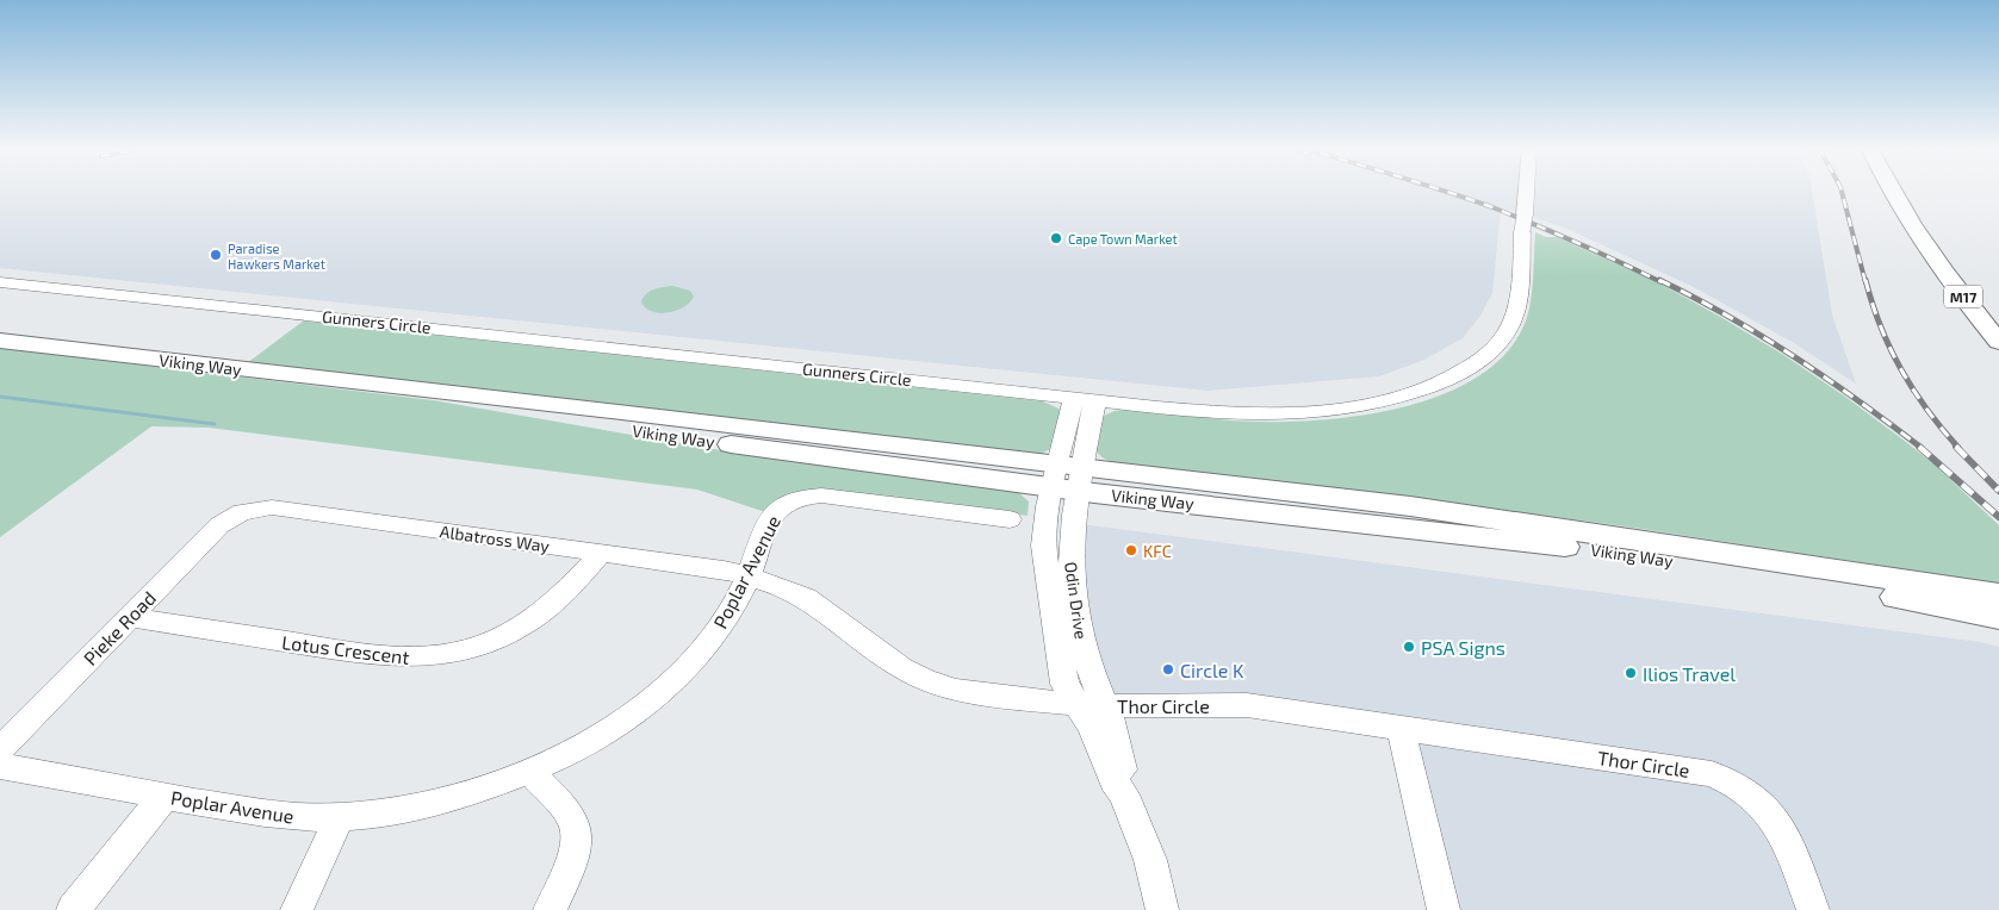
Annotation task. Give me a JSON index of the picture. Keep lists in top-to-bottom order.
{
  "streets": {
    "main road": ["M17", "Viking Way"],
    "street": [
      "Gunners Circle",
      "Albatross Way",
      "Poplar Avenue",
      "Odin Drive",
      "Pieke Road",
      "Lotus Crescent",
      "Thor Circle"
    ]
  },
  "crossings": [
    ["Gunners Circle", "Odin Drive"],
    ["Viking Way", "Odin Drive"],
    ["Albatross Way", "Poplar Avenue"],
    ["Albatross Way", "Pieke Road"],
    ["Albatross Way", "Lotus Crescent"],
    ["Odin Drive", "Thor Circle"],
    ["Pieke Road", "Lotus Crescent"]
  ],
  "places": [
    "Cape Town Market",
    "Paradise Hawkers Market",
    "KFC",
    "PSA Signs",
    "Circle K",
    "Ilios Travel"
  ]
}
